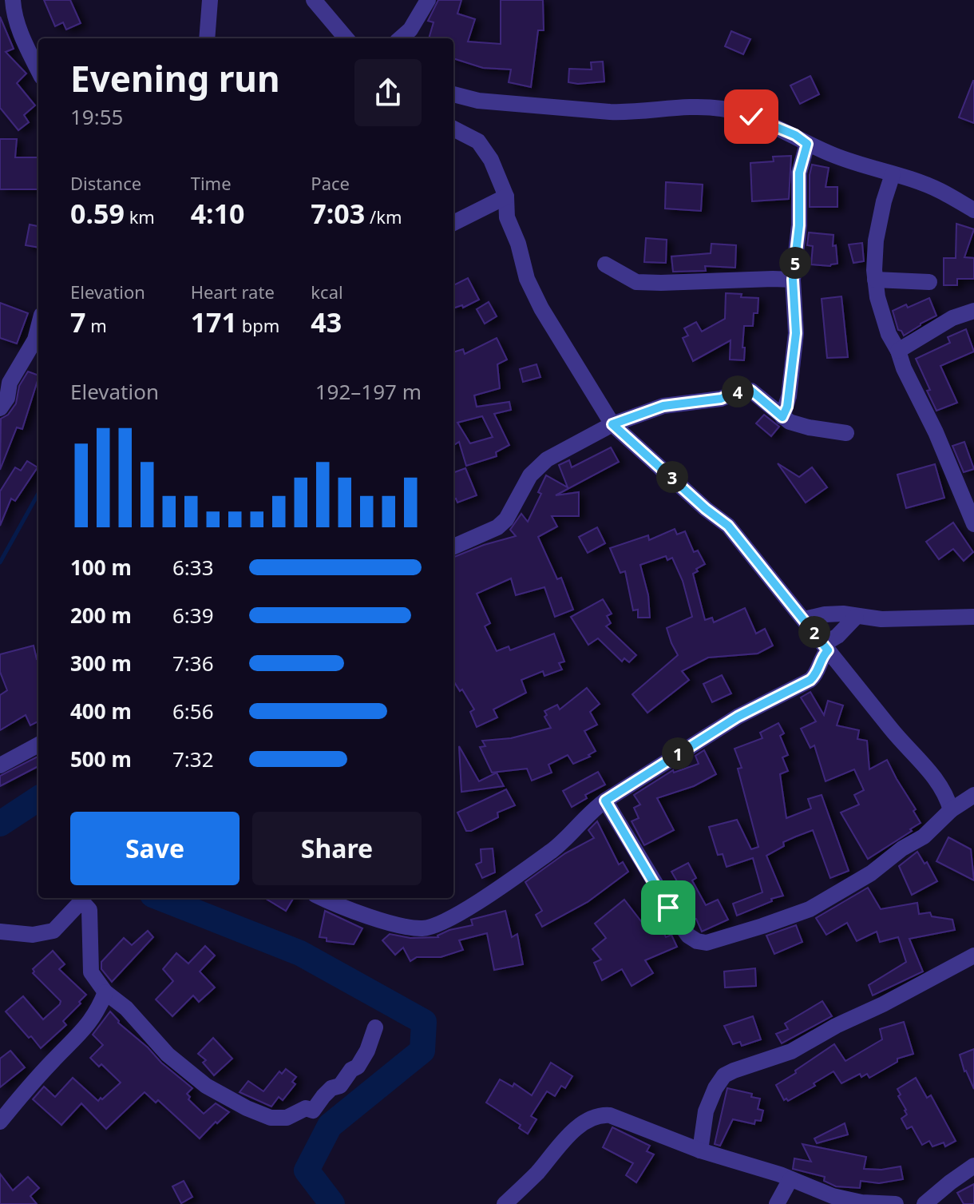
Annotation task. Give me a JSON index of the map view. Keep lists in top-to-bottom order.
{
  "page": {
    "heading": ["Evening run", "19:55"],
    "stats": [
      ["Distance", "0.59 km"],
      ["Time", "4:10"],
      ["Pace", "7:03 /km"],
      ["Elevation", "7 m"],
      ["Heart rate", "171 bpm"],
      ["kcal", "43"]
    ],
    "pins": [
      "5",
      "4",
      "3",
      "2",
      "1"
    ],
    "chart": ["Elevation", "192–197 m"],
    "list": [
      {
        "name": "100 m",
        "note": "6:33"
      },
      {
        "name": "200 m",
        "note": "6:39"
      },
      {
        "name": "300 m",
        "note": "7:36"
      },
      {
        "name": "400 m",
        "note": "6:56"
      },
      {
        "name": "500 m",
        "note": "7:32"
      }
    ],
    "buttons": ["Save", "Share"]
  }
}
